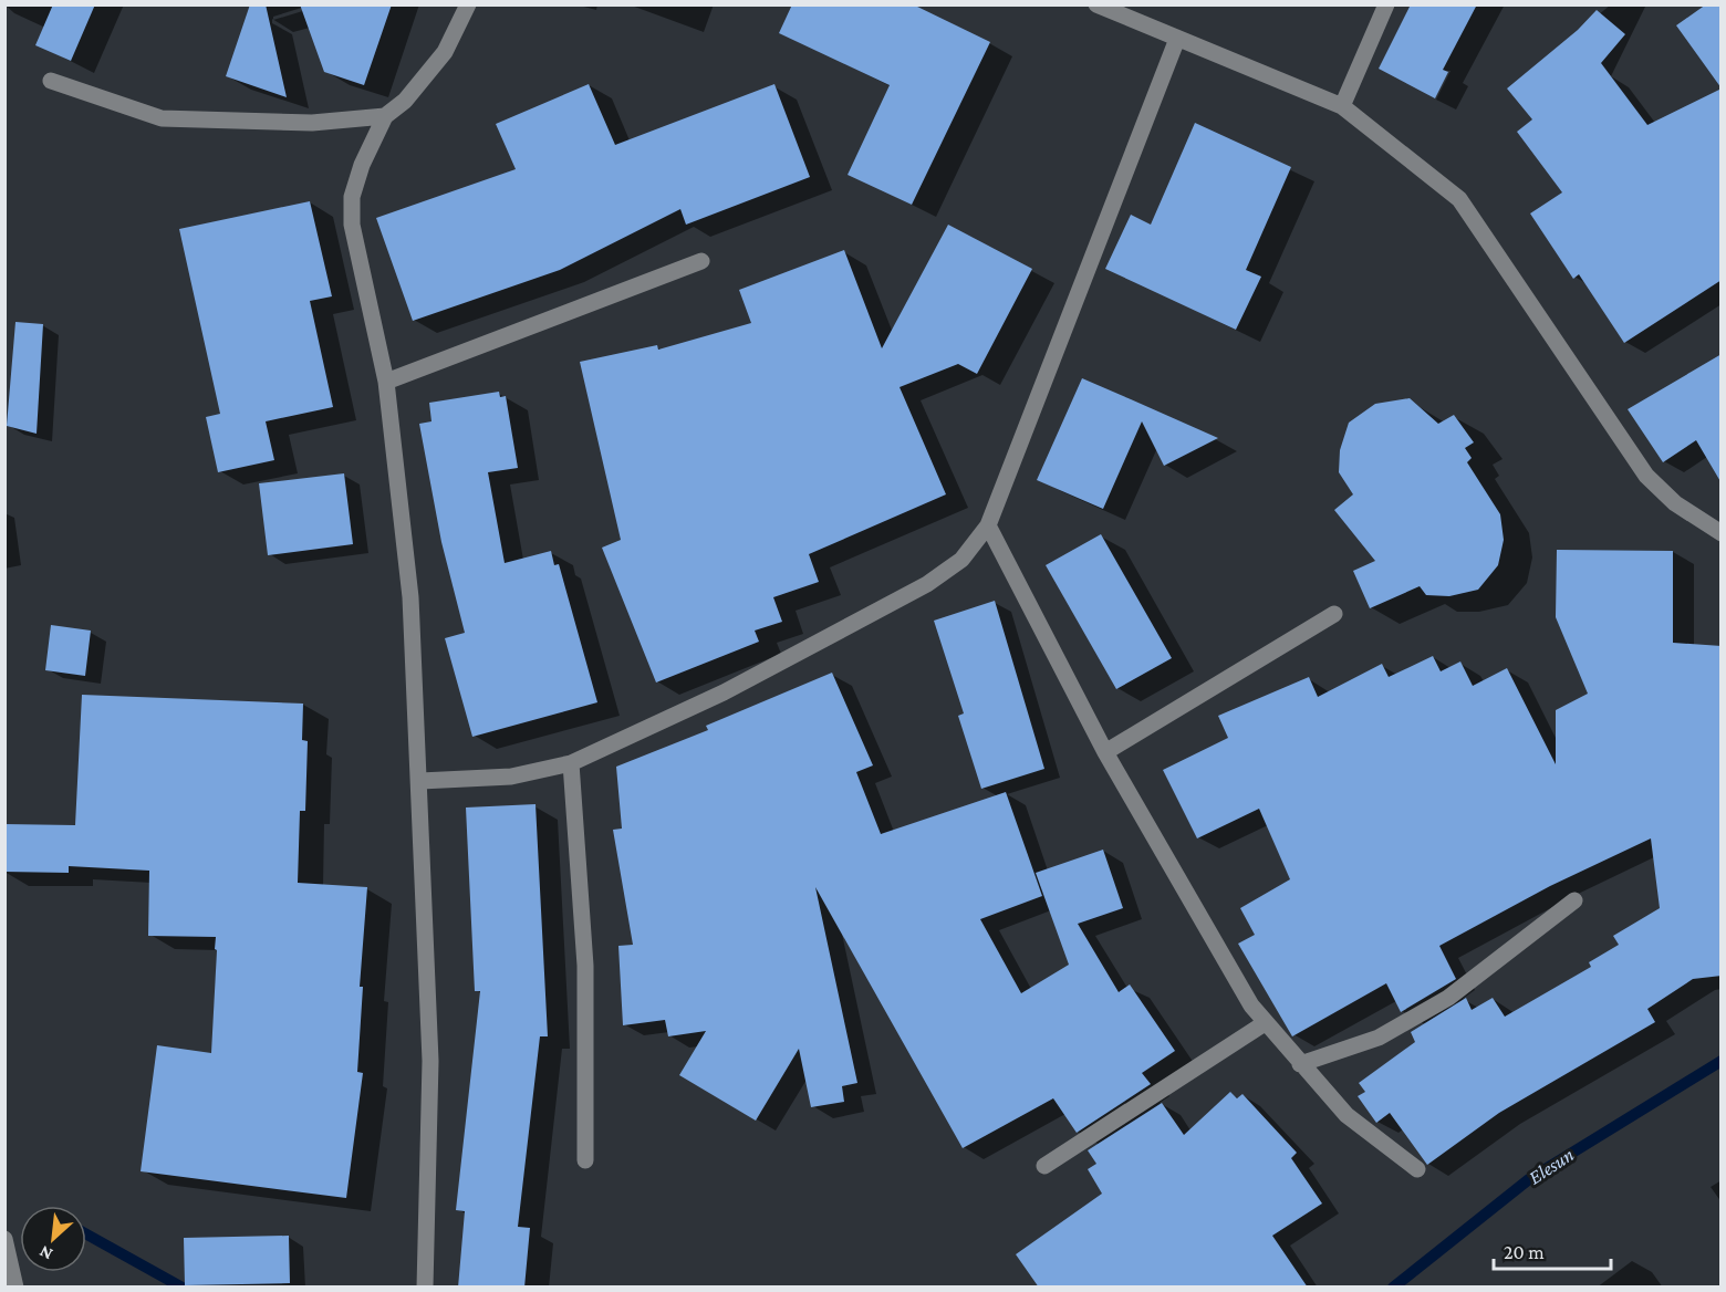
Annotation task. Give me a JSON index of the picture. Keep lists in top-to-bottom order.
{
  "water": ["Elesun"],
  "scale_bar": "20 m",
  "north": "bottom left"
}
